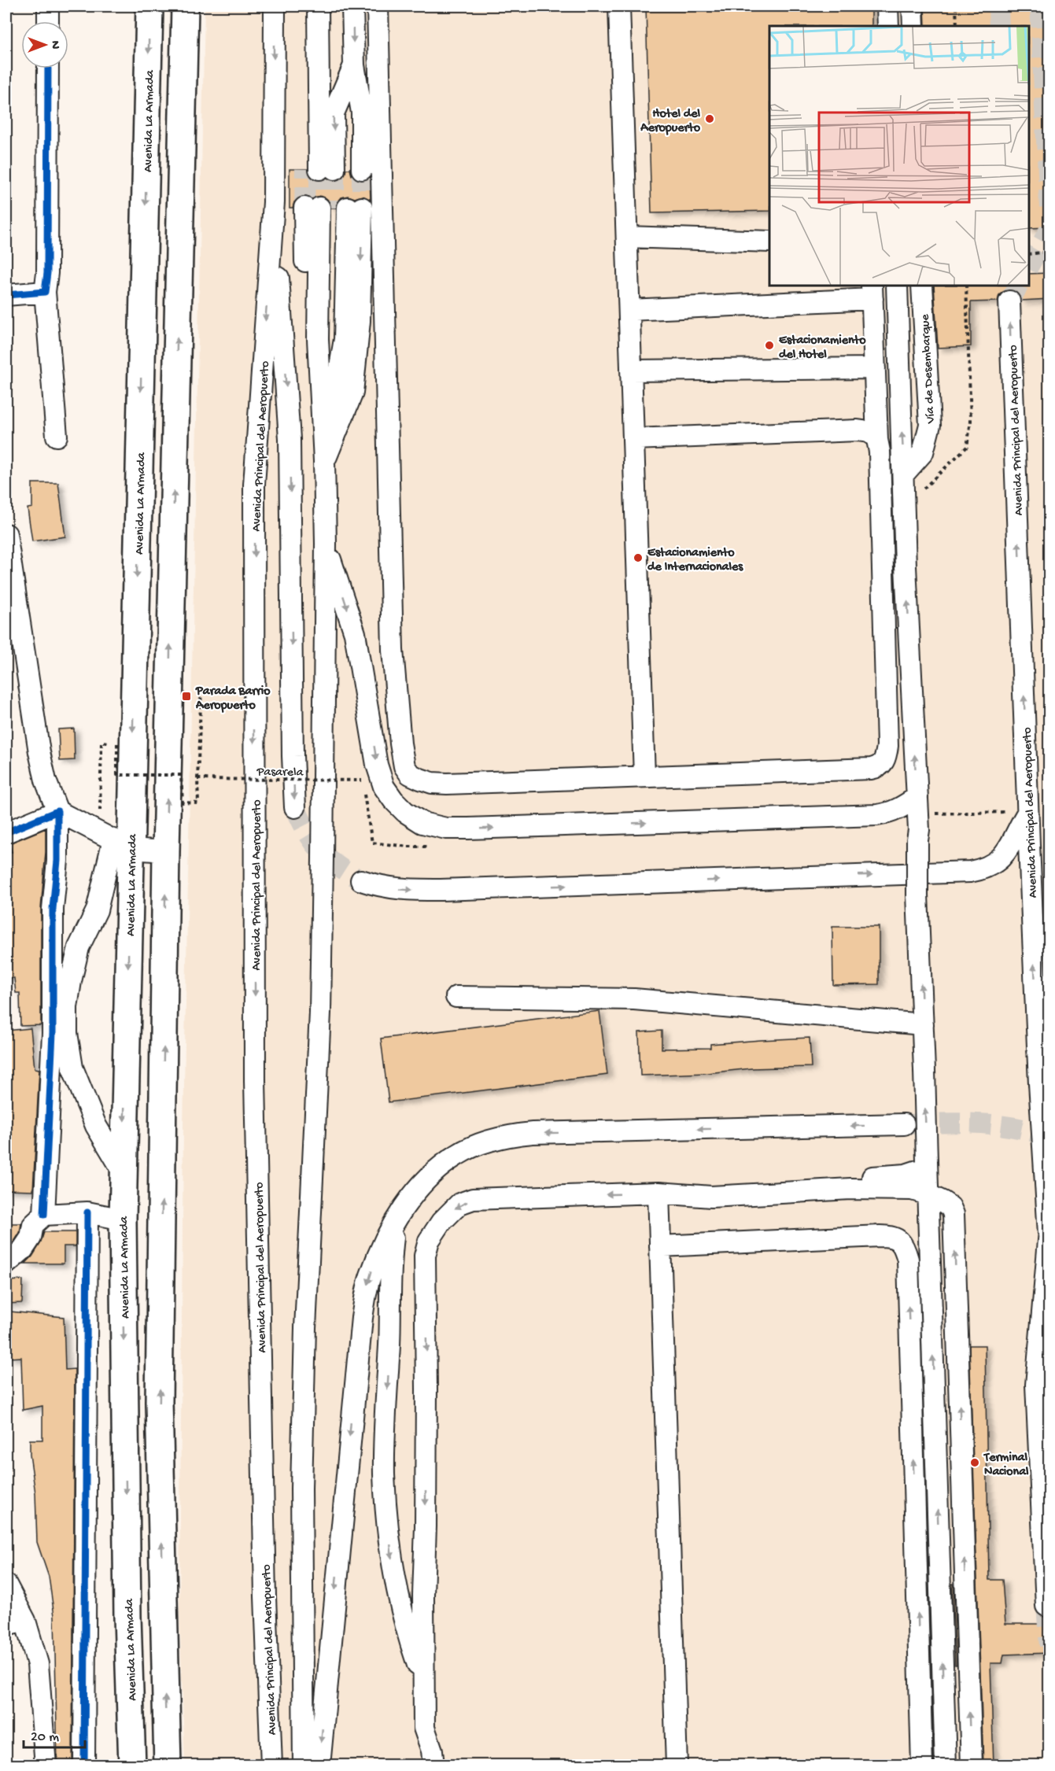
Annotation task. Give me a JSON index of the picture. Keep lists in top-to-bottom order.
{
  "streets": {
    "main road": ["Avenida La Armada"],
    "street": ["Vía de Desembarque", "Avenida Principal del Aeropuerto"],
    "path": ["Pasarela"]
  },
  "places": {
    "other": [
      "Hotel del Aeropuerto",
      "Estacionamiento del Hotel",
      "Estacionamiento de Internacionales",
      "Terminal Nacional"
    ],
    "transit": ["Parada Barrio Aeropuerto"]
  },
  "scale_bar": "20 m",
  "north": "right"
}
